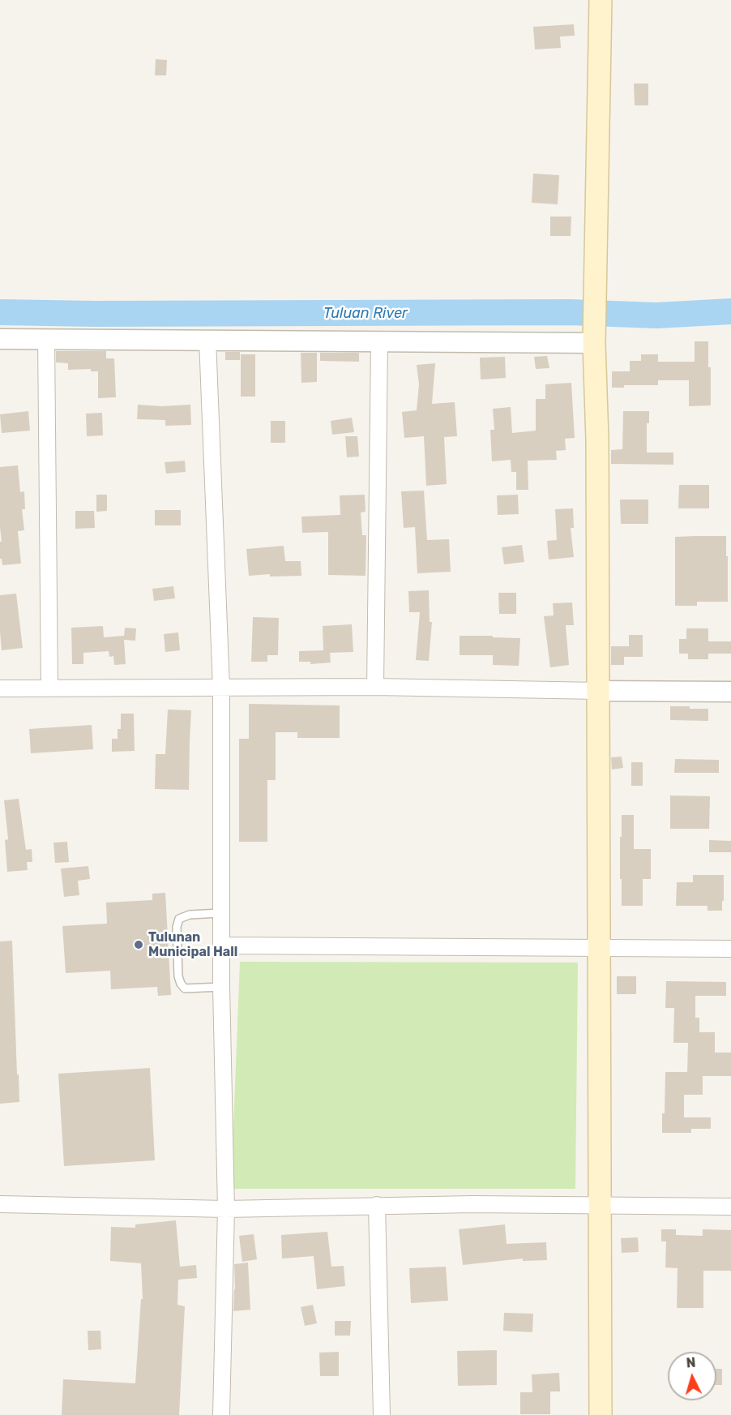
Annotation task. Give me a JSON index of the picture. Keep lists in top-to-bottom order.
{
  "water": ["Tuluan River"],
  "places": ["Tulunan Municipal Hall"],
  "north": "top"
}
